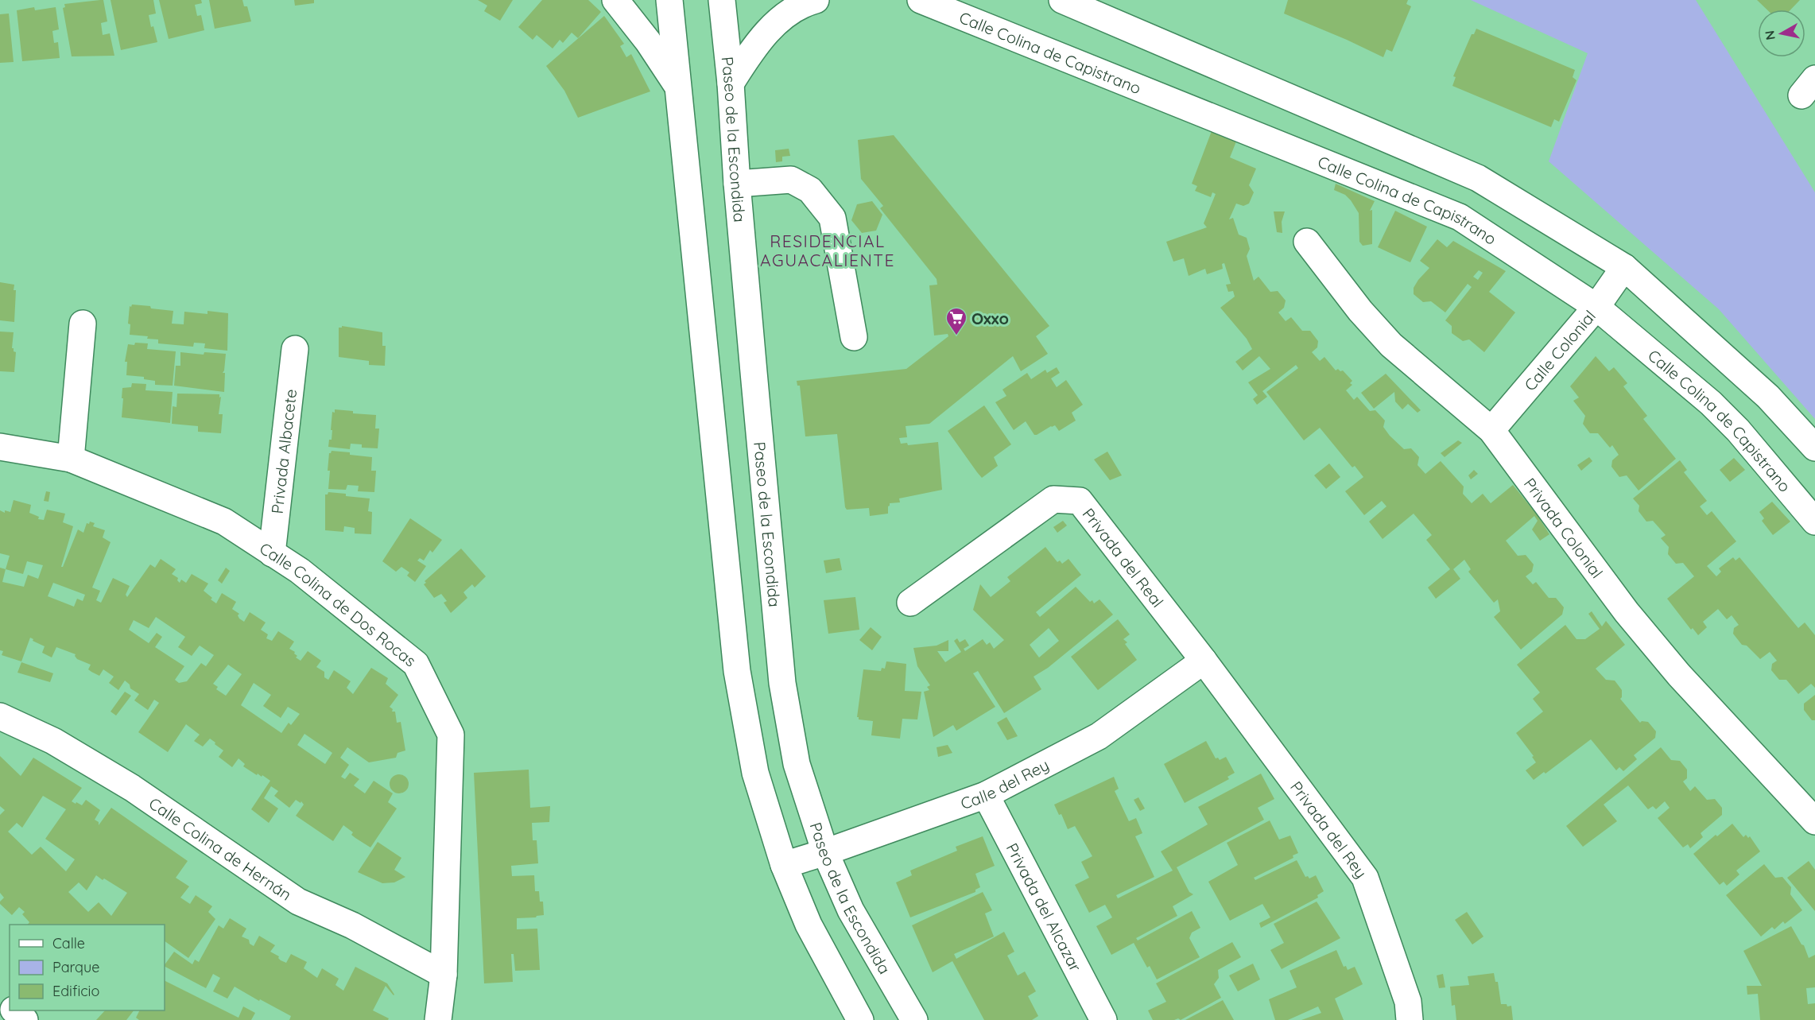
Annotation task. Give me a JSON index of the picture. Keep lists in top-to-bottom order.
{
  "streets": {
    "main road": [
      "Calle Colina de Capistrano",
      "Paseo de la Escondida",
      "Calle Colonial",
      "Privada Albacete",
      "Privada Colonial",
      "Privada del Real",
      "Calle Colina de Dos Rocas",
      "Calle del Rey",
      "Privada del Rey",
      "Calle Colina de Hernán",
      "Privada del Alcazar"
    ]
  },
  "crossings": [
    ["Calle Colina de Capistrano", "Calle Colonial"],
    ["Paseo de la Escondida", "Calle del Rey"],
    ["Calle Colonial", "Privada Colonial"],
    ["Privada Albacete", "Calle Colina de Dos Rocas"],
    ["Privada del Real", "Calle del Rey"],
    ["Privada del Real", "Privada del Rey"],
    ["Calle Colina de Dos Rocas", "Calle Colina de Hernán"],
    ["Calle del Rey", "Privada del Rey"],
    ["Calle del Rey", "Privada del Alcazar"]
  ],
  "districts": ["RESIDENCIAL AGUACALIENTE"],
  "places": {
    "supermarket": ["Oxxo"]
  },
  "legend": ["Calle", "Parque", "Edificio"],
  "north": "left"
}
